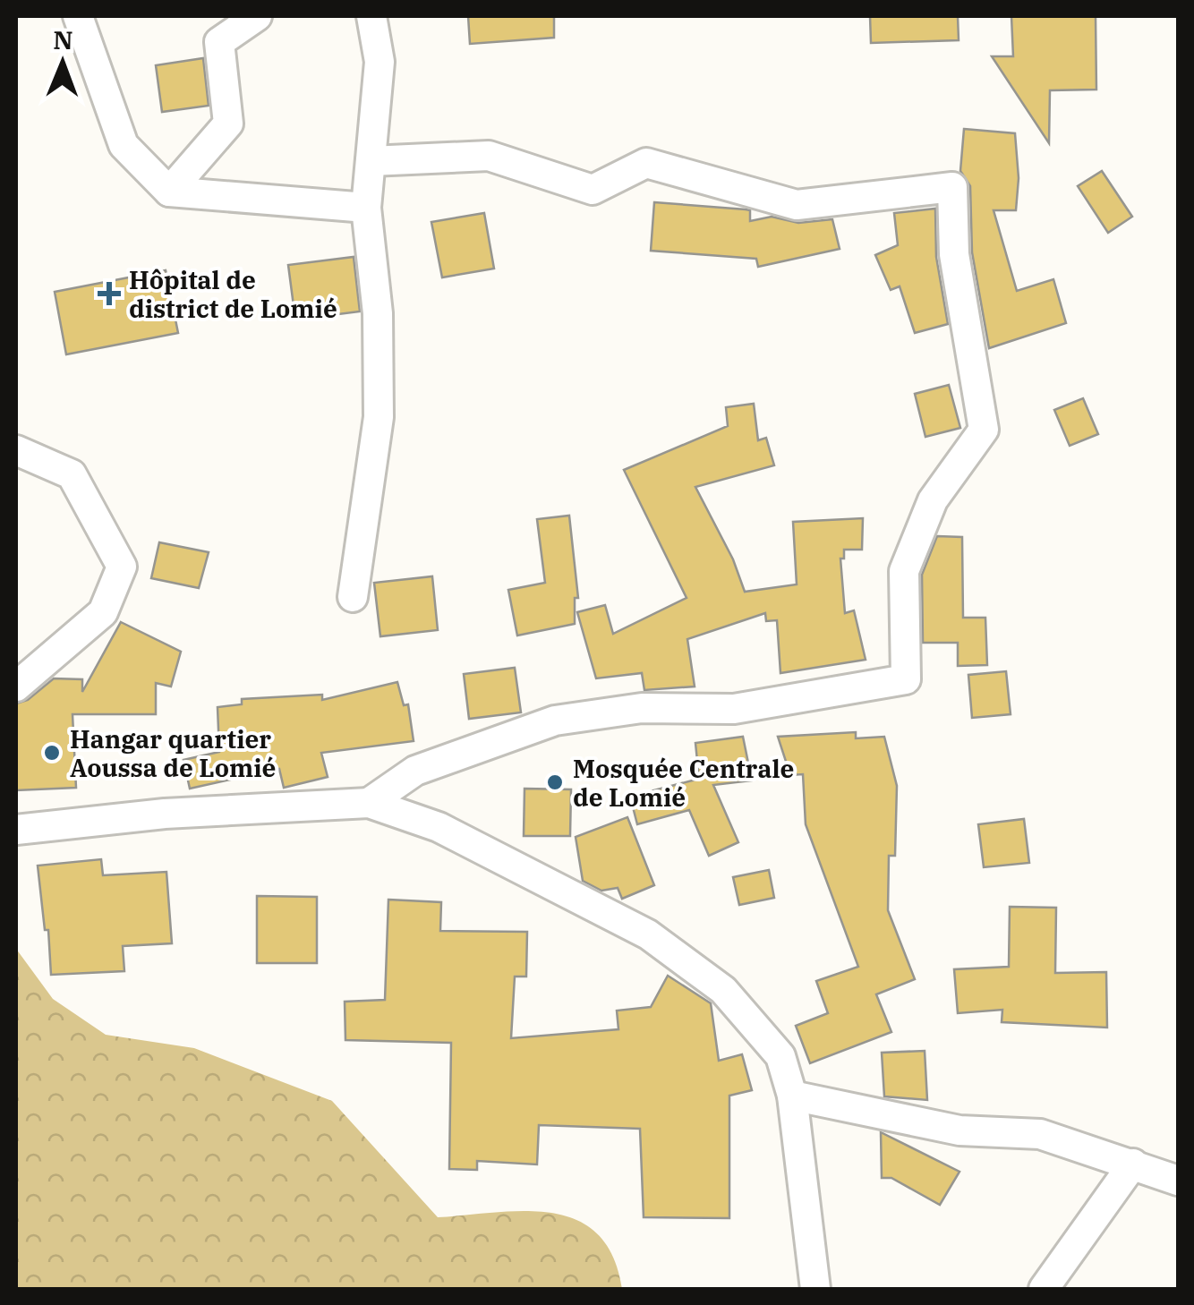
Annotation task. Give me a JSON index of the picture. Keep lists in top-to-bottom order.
{
  "places": {
    "health": ["Hôpital de district de Lomié"],
    "other": ["Hangar quartier Aoussa de Lomié", "Mosquée Centrale de Lomié"]
  },
  "north": "top"
}
